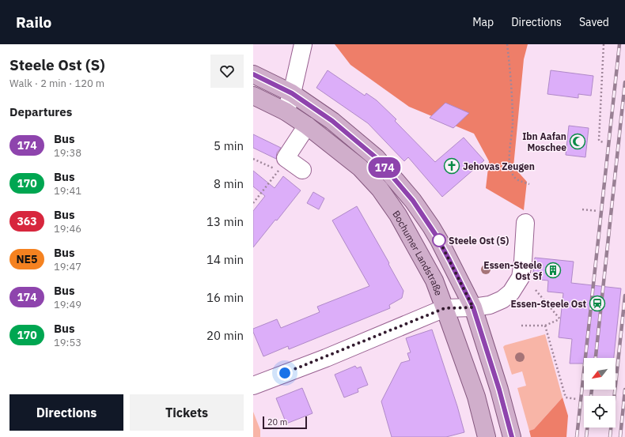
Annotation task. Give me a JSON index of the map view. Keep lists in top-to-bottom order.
{
  "streets": {
    "main road": ["Bochumer Landstraße"]
  },
  "places": {
    "mosque": ["Ibn Aafan Moschee"],
    "church": ["Jehovas Zeugen"],
    "other": ["Steele Ost (S)"],
    "building": ["Essen-Steele Ost Sf"],
    "station": ["Essen-Steele Ost"]
  },
  "lines": ["bus line 174"],
  "scale_bar": "20 m",
  "north": "bottom left",
  "page": {
    "header": "Railo",
    "nav": ["Map", "Directions", "Saved"],
    "heading": [
      ["Steele Ost (S)", "Walk · 2 min · 120 m"],
      "Departures"
    ],
    "on_map": "174",
    "list": [
      {
        "mark": "174",
        "name": "Bus",
        "note": "19:38",
        "value": "5 min"
      },
      {
        "mark": "170",
        "name": "Bus",
        "note": "19:41",
        "value": "8 min"
      },
      {
        "mark": "363",
        "name": "Bus",
        "note": "19:46",
        "value": "13 min"
      },
      {
        "mark": "NE5",
        "name": "Bus",
        "note": "19:47",
        "value": "14 min"
      },
      {
        "mark": "174",
        "name": "Bus",
        "note": "19:49",
        "value": "16 min"
      },
      {
        "mark": "170",
        "name": "Bus",
        "note": "19:53",
        "value": "20 min"
      }
    ],
    "buttons": ["Directions", "Tickets"],
    "scale": "20 m"
  }
}
